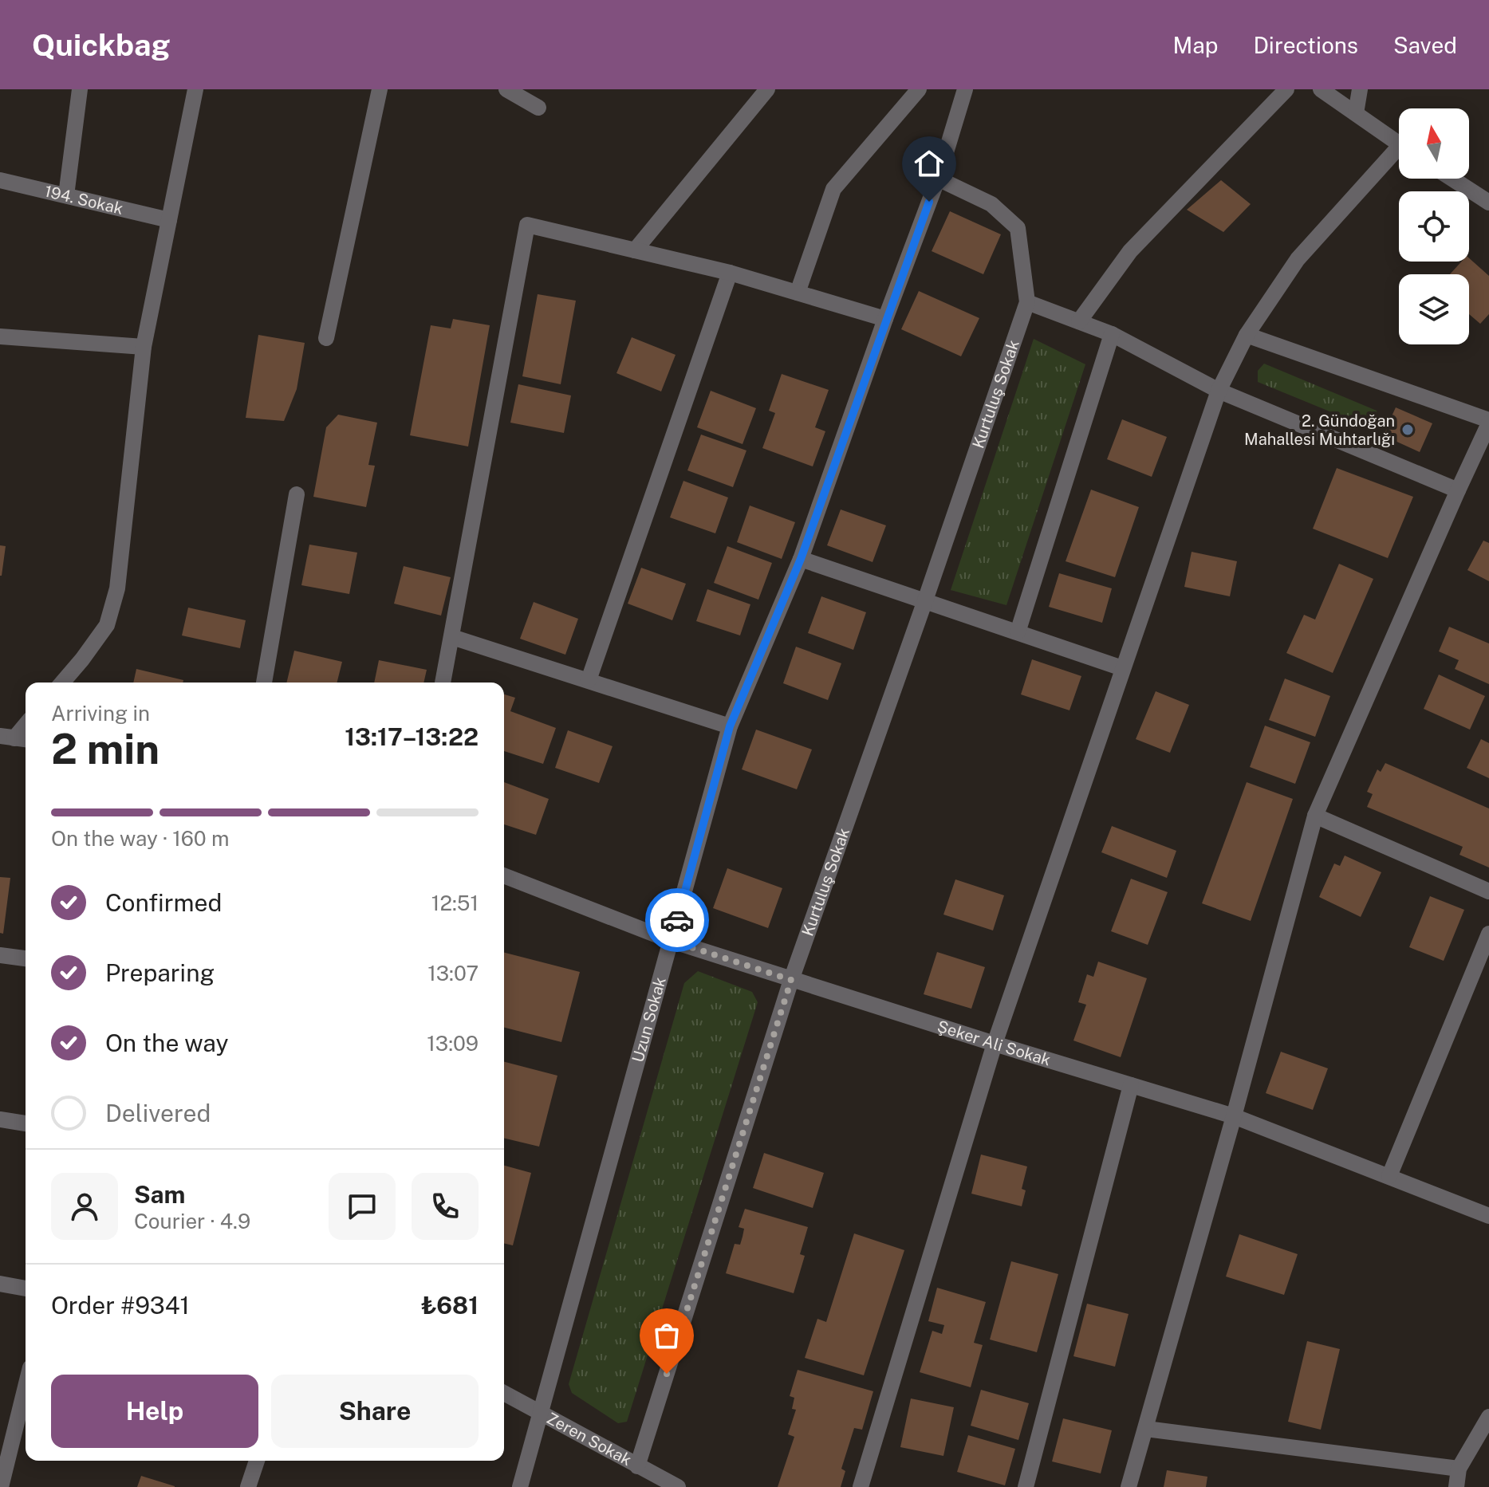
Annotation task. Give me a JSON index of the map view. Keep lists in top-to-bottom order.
{
  "streets": {
    "street": [
      "194. Sokak",
      "Kurtuluş Sokak",
      "Uzun Sokak",
      "Şeker Ali Sokak",
      "Zeren Sokak"
    ]
  },
  "crossings": [
    ["Kurtuluş Sokak", "Şeker Ali Sokak"],
    ["Kurtuluş Sokak", "Zeren Sokak"],
    ["Uzun Sokak", "Şeker Ali Sokak"],
    ["Uzun Sokak", "Zeren Sokak"]
  ],
  "places": ["2. Gündoğan Mahallesi Muhtarlığı"],
  "north": "top",
  "page": {
    "header": "Quickbag",
    "nav": ["Map", "Directions", "Saved"],
    "heading": ["2 min", "Arriving in", "13:17–13:22"],
    "panel": [
      "Sam",
      "Courier · 4.9",
      "Order #9341",
      "₺681"
    ],
    "bar": "On the way · 160 m",
    "list": [
      ["Confirmed", "12:51"],
      ["Preparing", "13:07"],
      ["On the way", "13:09"],
      "Delivered"
    ],
    "buttons": ["Help", "Share"]
  }
}
